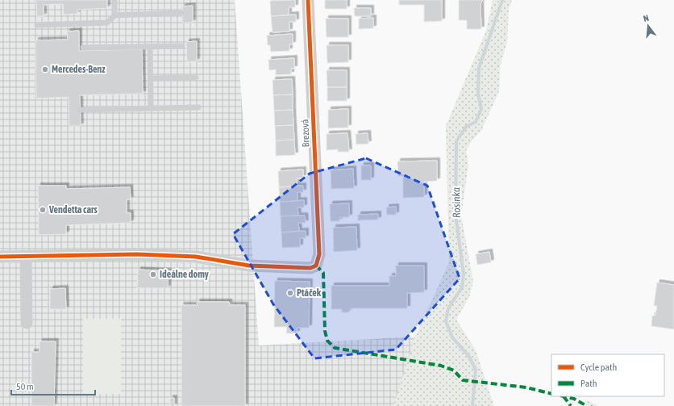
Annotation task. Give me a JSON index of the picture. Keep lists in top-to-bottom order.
{
  "streets": {
    "street": ["Brezová"]
  },
  "water": ["Rosinka"],
  "places": [
    "Mercedes-Benz",
    "Vendetta cars",
    "Ideálne domy",
    "Ptáček"
  ],
  "legend": ["Cycle path", "Path"],
  "scale_bar": "50 m",
  "north": "top"
}
